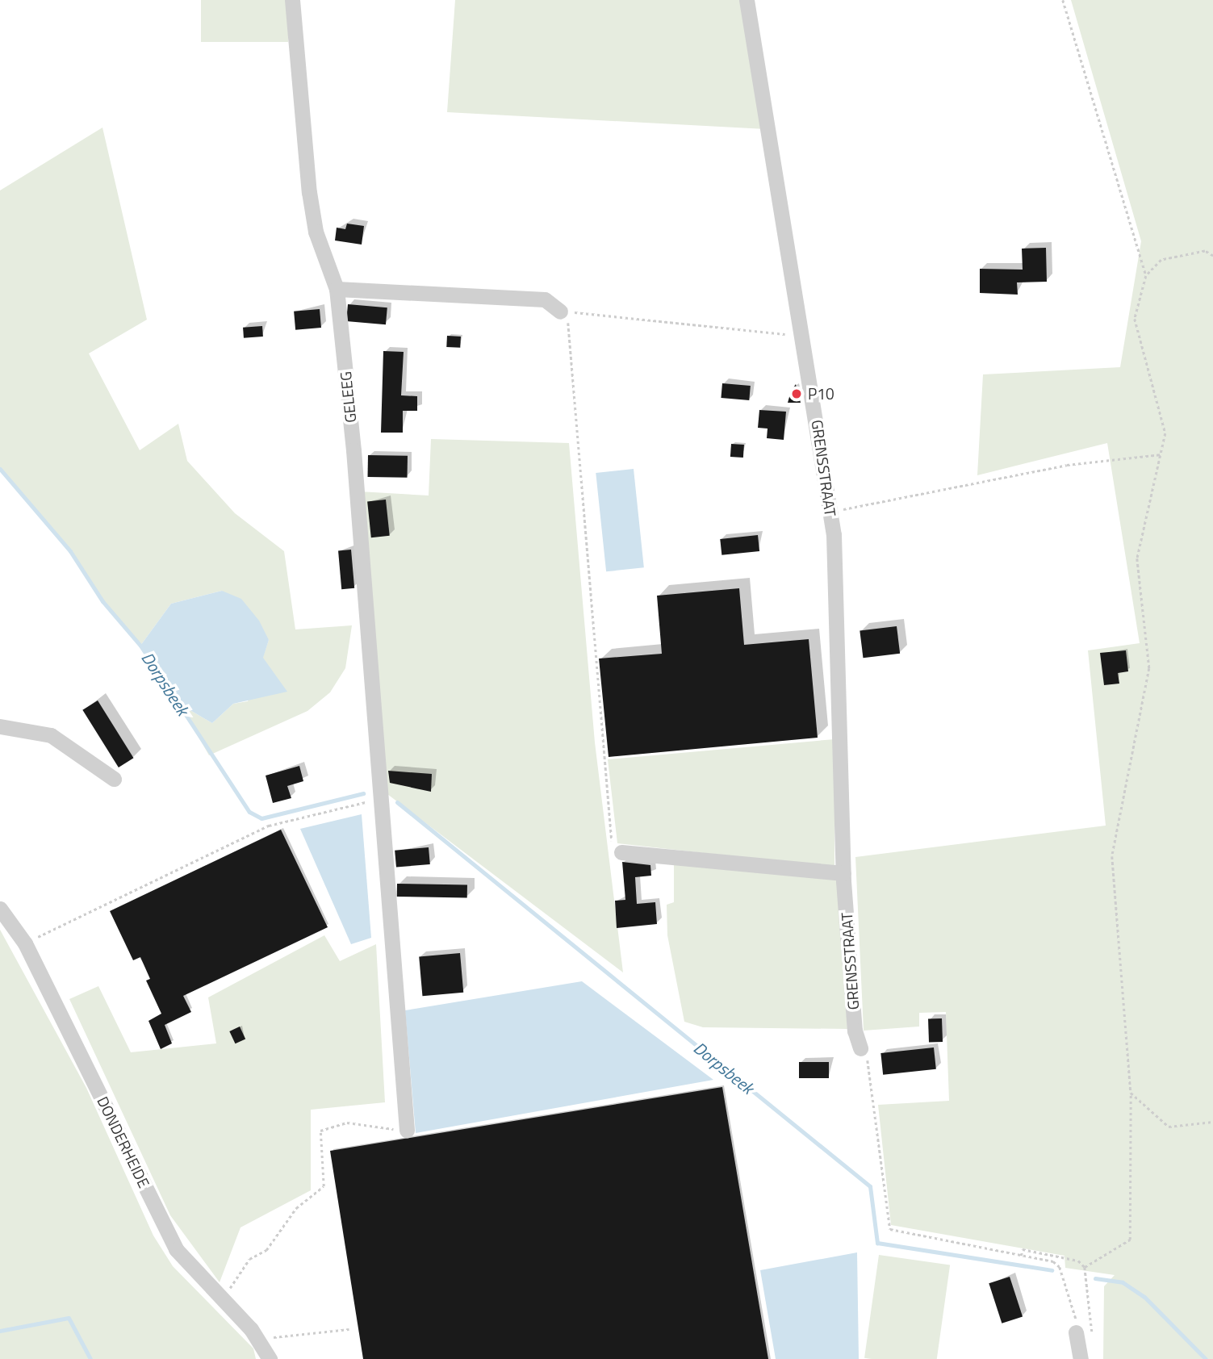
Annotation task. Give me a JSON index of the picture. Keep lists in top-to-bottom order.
{
  "streets": {
    "street": ["GELEEG", "GRENSSTRAAT", "DONDERHEIDE"]
  },
  "water": ["Dorpsbeek"],
  "places": ["P10"]
}
